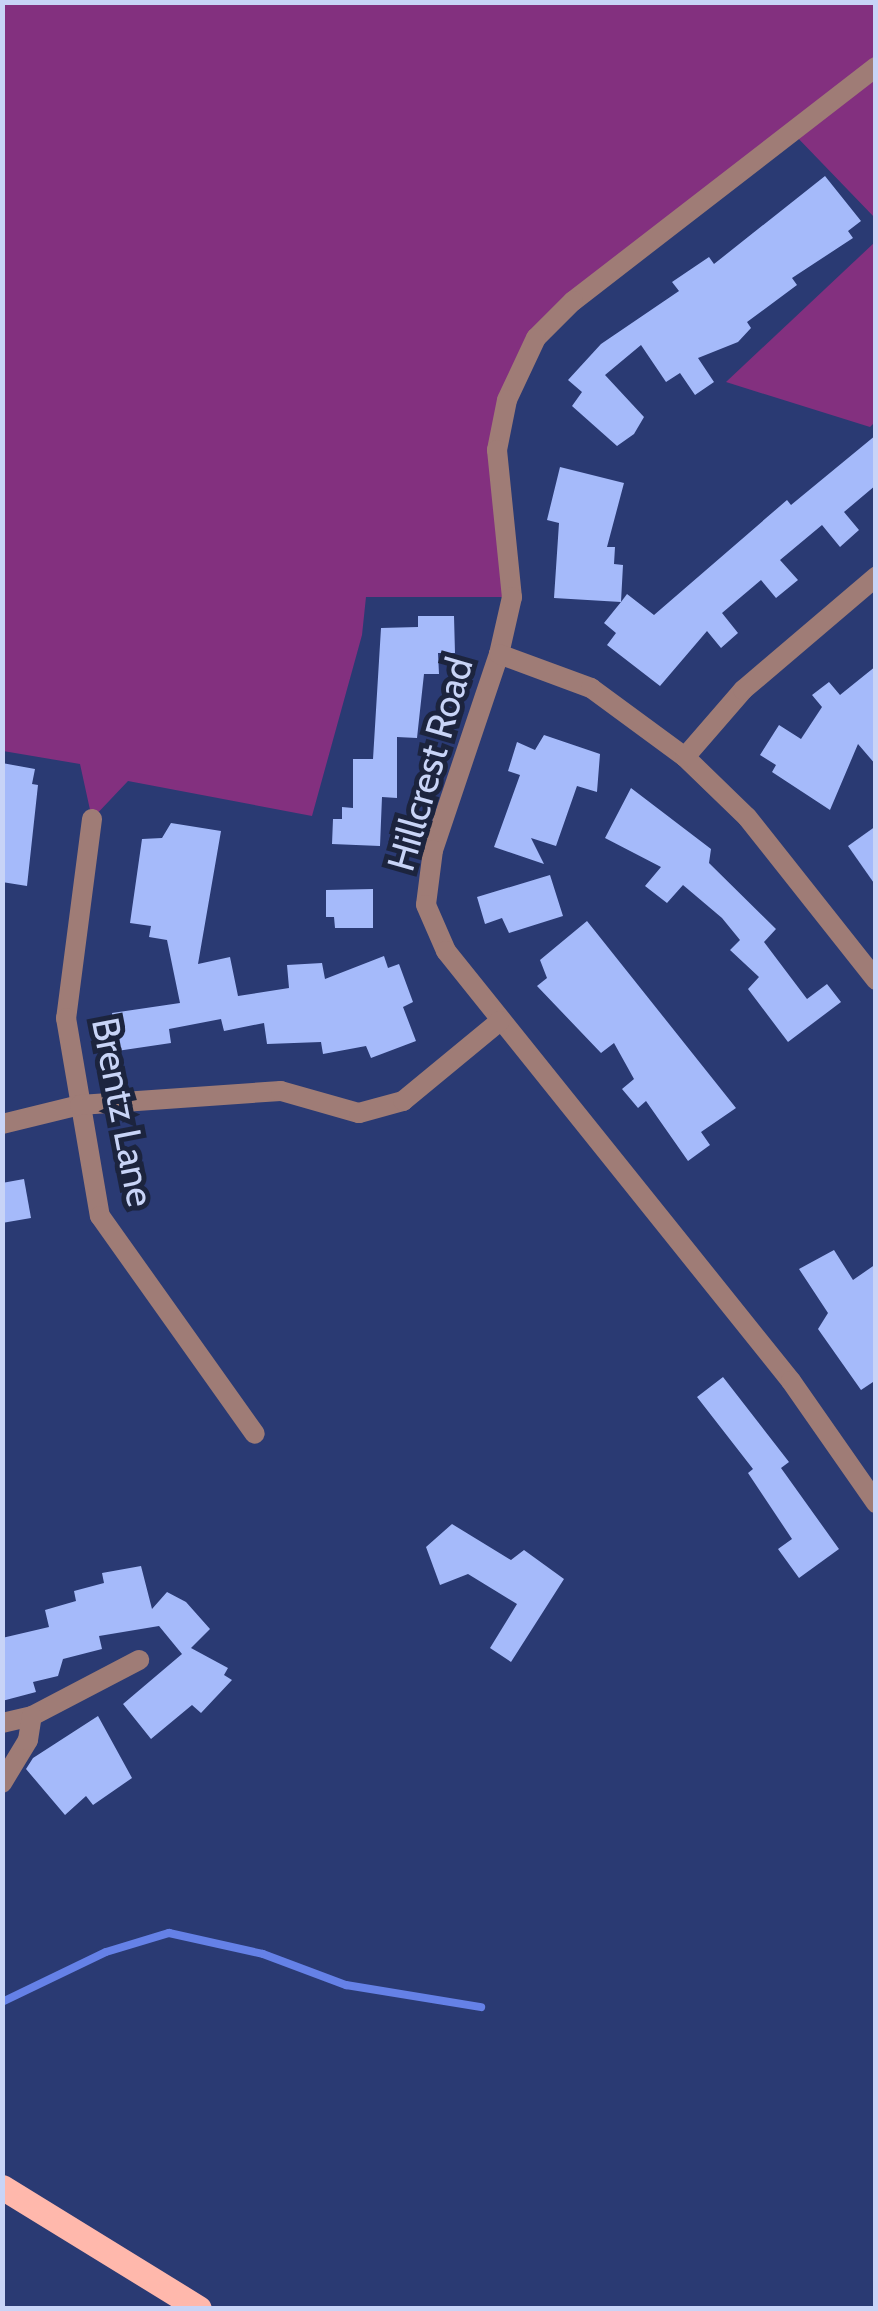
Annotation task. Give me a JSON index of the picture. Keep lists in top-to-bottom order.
{
  "streets": {
    "street": ["Hillcrest Road", "Brentz Lane"]
  }
}
